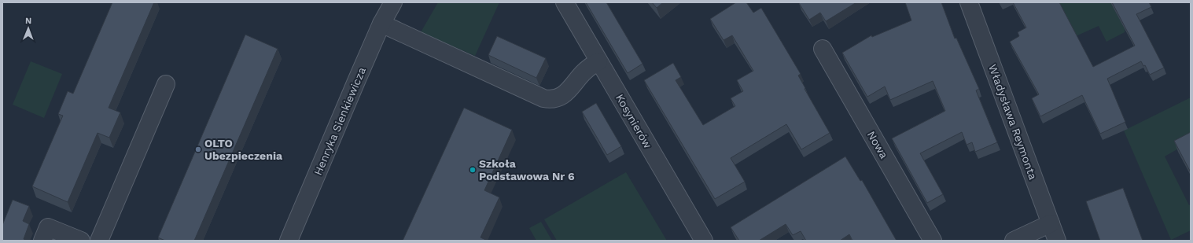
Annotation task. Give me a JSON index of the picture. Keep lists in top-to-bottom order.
{
  "streets": {
    "street": [
      "Henryka Sienkiewicza",
      "Kosynierów",
      "Władysława Reymonta",
      "Nowa"
    ]
  },
  "places": ["OLTO Ubezpieczenia", "Szkoła Podstawowa Nr 6"],
  "north": "top"
}
